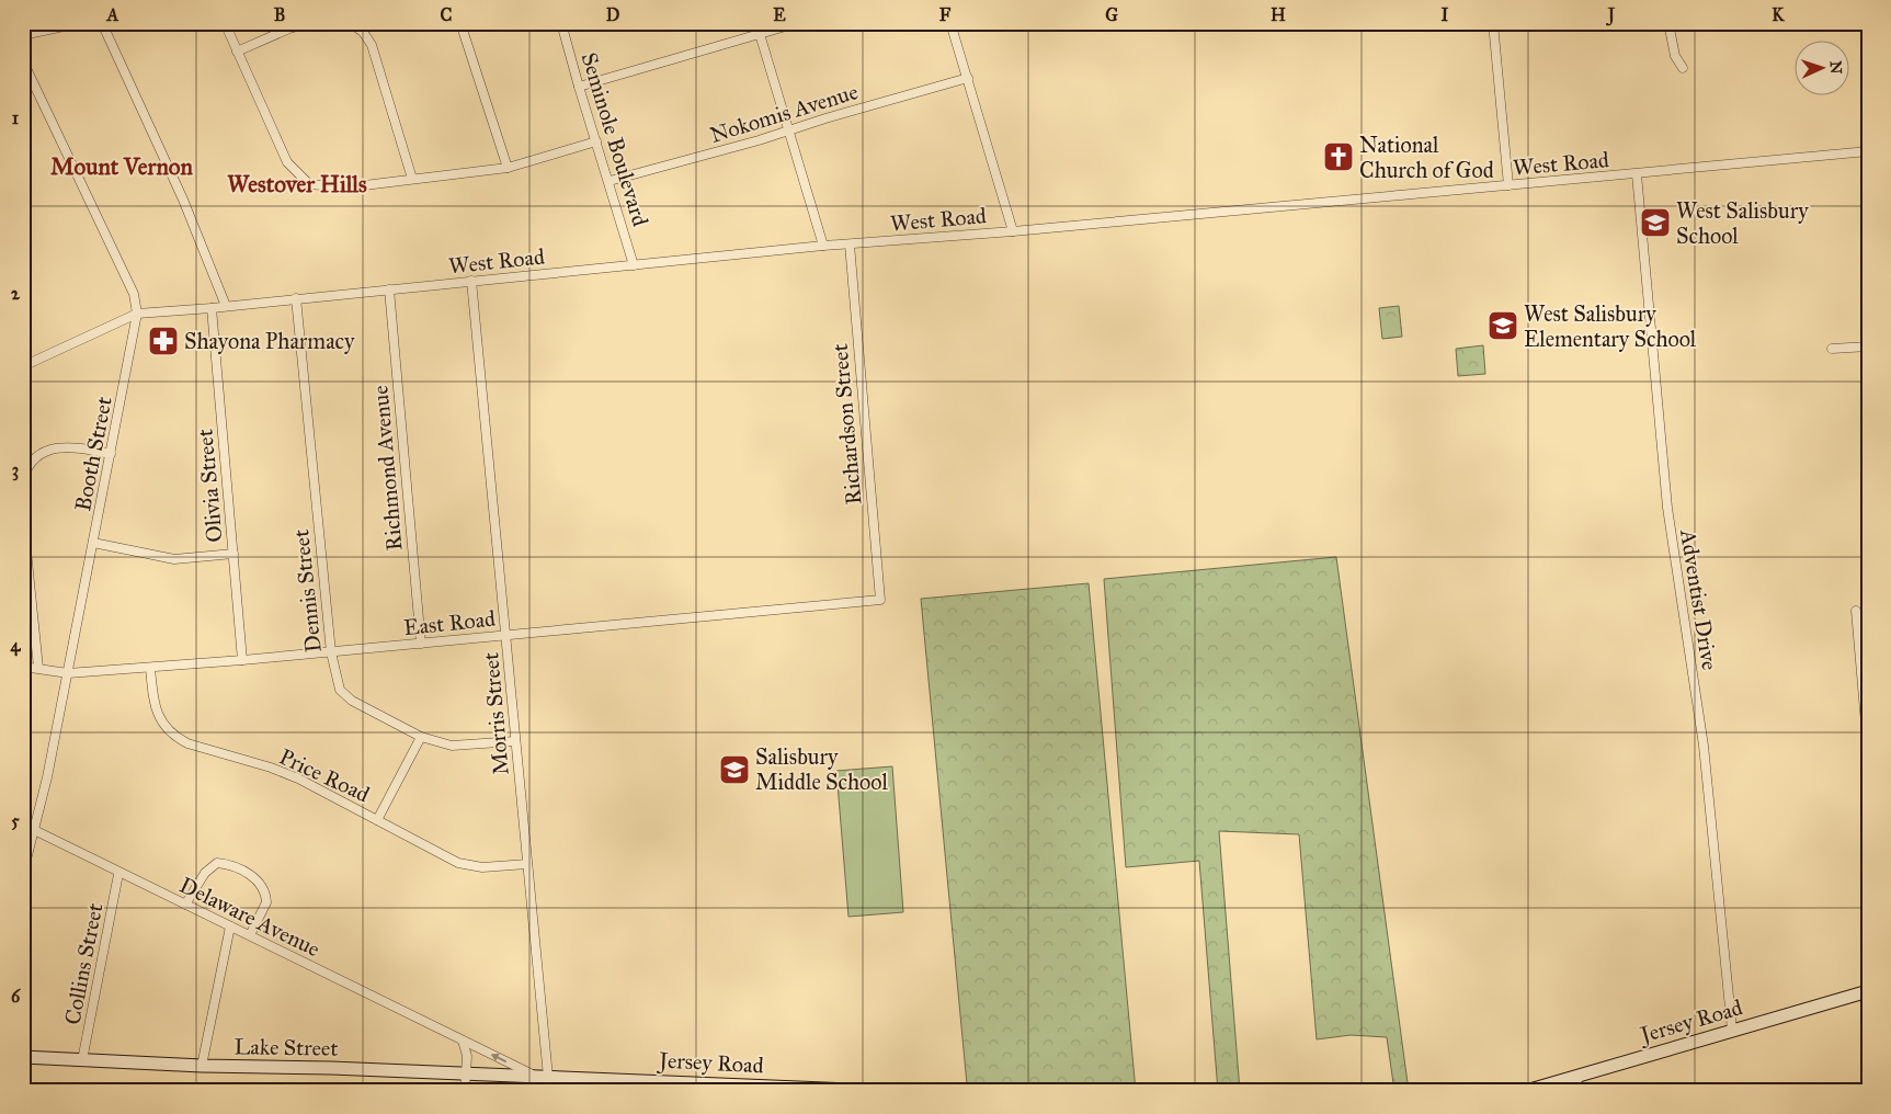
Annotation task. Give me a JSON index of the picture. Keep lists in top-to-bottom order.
{
  "streets": {
    "street": [
      "Nokomis Avenue",
      "Seminole Boulevard",
      "West Road",
      "Richardson Street",
      "Booth Street",
      "Richmond Avenue",
      "Olivia Street",
      "Dennis Street",
      "Adventist Drive",
      "East Road",
      "Morris Street",
      "Price Road",
      "Delaware Avenue",
      "Collins Street",
      "Jersey Road",
      "Lake Street"
    ]
  },
  "crossings": [
    ["Nokomis Avenue", "Seminole Boulevard"],
    ["Seminole Boulevard", "West Road"],
    ["West Road", "Richardson Street"],
    ["West Road", "Booth Street"],
    ["West Road", "Richmond Avenue"],
    ["West Road", "Olivia Street"],
    ["West Road", "Dennis Street"],
    ["West Road", "Adventist Drive"],
    ["West Road", "Morris Street"],
    ["Richardson Street", "East Road"],
    ["Booth Street", "East Road"],
    ["Booth Street", "Delaware Avenue"],
    ["Richmond Avenue", "East Road"],
    ["Olivia Street", "East Road"],
    ["Dennis Street", "East Road"],
    ["Dennis Street", "Morris Street"],
    ["Adventist Drive", "Jersey Road"],
    ["East Road", "Morris Street"],
    ["East Road", "Price Road"],
    ["Morris Street", "Price Road"],
    ["Morris Street", "Delaware Avenue"],
    ["Morris Street", "Jersey Road"],
    ["Morris Street", "Lake Street"],
    ["Delaware Avenue", "Collins Street"],
    ["Delaware Avenue", "Jersey Road"],
    ["Delaware Avenue", "Lake Street"],
    ["Collins Street", "Lake Street"],
    ["Jersey Road", "Lake Street"]
  ],
  "districts": ["Mount Vernon", "Westover Hills"],
  "places": {
    "church": ["National Church of God"],
    "school or university": ["West Salisbury School", "West Salisbury Elementary School", "Salisbury Middle School"],
    "pharmacy": ["Shayona Pharmacy"]
  },
  "north": "right",
  "grid": {
    "columns": [
      "A",
      "B",
      "C",
      "D",
      "E",
      "F",
      "G",
      "H",
      "I",
      "J",
      "K"
    ],
    "rows": [
      "1",
      "2",
      "3",
      "4",
      "5",
      "6"
    ]
  }
}
